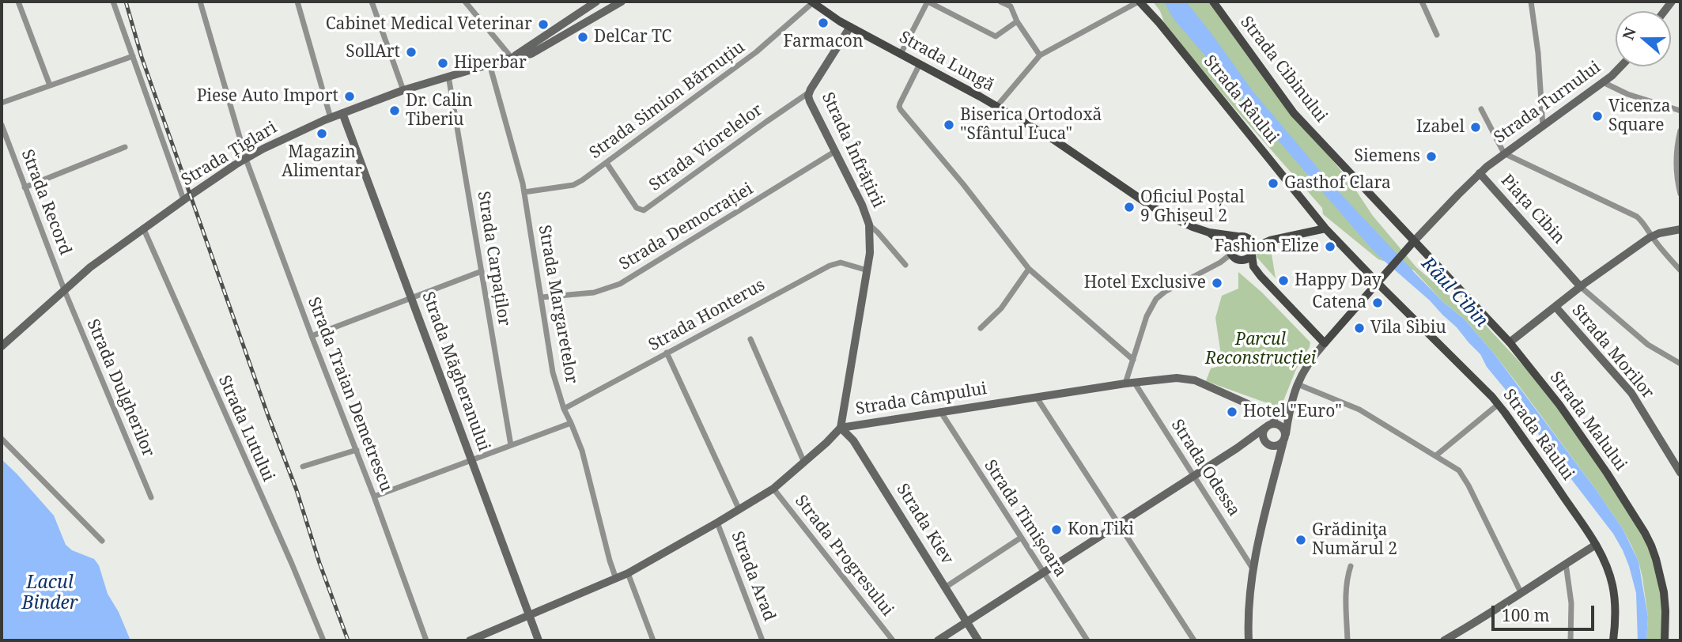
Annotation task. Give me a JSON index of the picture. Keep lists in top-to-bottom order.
{
  "streets": {
    "main road": [
      "Strada Lungă",
      "Strada Cibinului",
      "Strada Râului",
      "Piața Cibin",
      "Strada Malului"
    ],
    "street": [
      "Strada Simion Bărnuțiu",
      "Strada Turnului",
      "Strada Viorelelor",
      "Strada Înfrățirii",
      "Strada Țiglari",
      "Strada Record",
      "Strada Democrației",
      "Strada Carpaților",
      "Strada Margaretelor",
      "Strada Honterus",
      "Strada Morilor",
      "Strada Măgheranului",
      "Strada Dulgherilor",
      "Strada Traian Demetrescu",
      "Strada Câmpului",
      "Strada Lutului",
      "Strada Odessa",
      "Strada Timișoara",
      "Strada Kiev",
      "Strada Progresului",
      "Strada Arad"
    ]
  },
  "crossings": [
    ["Strada Lungă", "Strada Râului"],
    ["Strada Lungă", "Strada Simion Bărnuțiu"],
    ["Strada Lungă", "Strada Înfrățirii"],
    ["Strada Cibinului", "Piața Cibin"],
    ["Strada Cibinului", "Strada Malului"],
    ["Strada Râului", "Piața Cibin"],
    ["Strada Simion Bărnuțiu", "Strada Viorelelor"],
    ["Strada Simion Bărnuțiu", "Strada Margaretelor"],
    ["Strada Turnului", "Piața Cibin"],
    ["Strada Viorelelor", "Strada Înfrățirii"],
    ["Strada Înfrățirii", "Strada Democrației"],
    ["Strada Înfrățirii", "Strada Honterus"],
    ["Strada Înfrățirii", "Strada Câmpului"],
    ["Strada Înfrățirii", "Strada Kiev"],
    ["Strada Țiglari", "Strada Record"],
    ["Strada Țiglari", "Strada Carpaților"],
    ["Strada Țiglari", "Strada Margaretelor"],
    ["Strada Țiglari", "Strada Măgheranului"],
    ["Strada Țiglari", "Strada Dulgherilor"],
    ["Strada Țiglari", "Strada Traian Demetrescu"],
    ["Strada Țiglari", "Strada Lutului"],
    ["Strada Record", "Strada Dulgherilor"],
    ["Strada Democrației", "Strada Margaretelor"],
    ["Strada Margaretelor", "Strada Honterus"],
    ["Strada Margaretelor", "Strada Câmpului"],
    ["Strada Măgheranului", "Strada Câmpului"],
    ["Strada Câmpului", "Strada Odessa"],
    ["Strada Câmpului", "Strada Timișoara"],
    ["Strada Câmpului", "Strada Kiev"],
    ["Strada Câmpului", "Strada Progresului"],
    ["Strada Câmpului", "Strada Arad"]
  ],
  "water": ["Râul Cibin", "Lacul Binder"],
  "parks": ["Parcul Reconstrucției"],
  "places": [
    "Farmacon",
    "Cabinet Medical Veterinar",
    "DelCar TC",
    "SollArt",
    "Hiperbar",
    "Piese Auto Import",
    "Dr. Calin Tiberiu",
    "Vicenza Square",
    "Biserica Ortodoxă \"Sfântul Luca\"",
    "Izabel",
    "Magazin Alimentar",
    "Siemens",
    "Gasthof Clara",
    "Oficiul Poștal 9 Ghișeul 2",
    "Fashion Elize",
    "Happy Day",
    "Hotel Exclusive",
    "Catena",
    "Vila Sibiu",
    "Hotel \"Euro\"",
    "Kon Tiki",
    "Grădiniţa Numărul 2"
  ],
  "scale_bar": "100 m",
  "north": "left"
}
